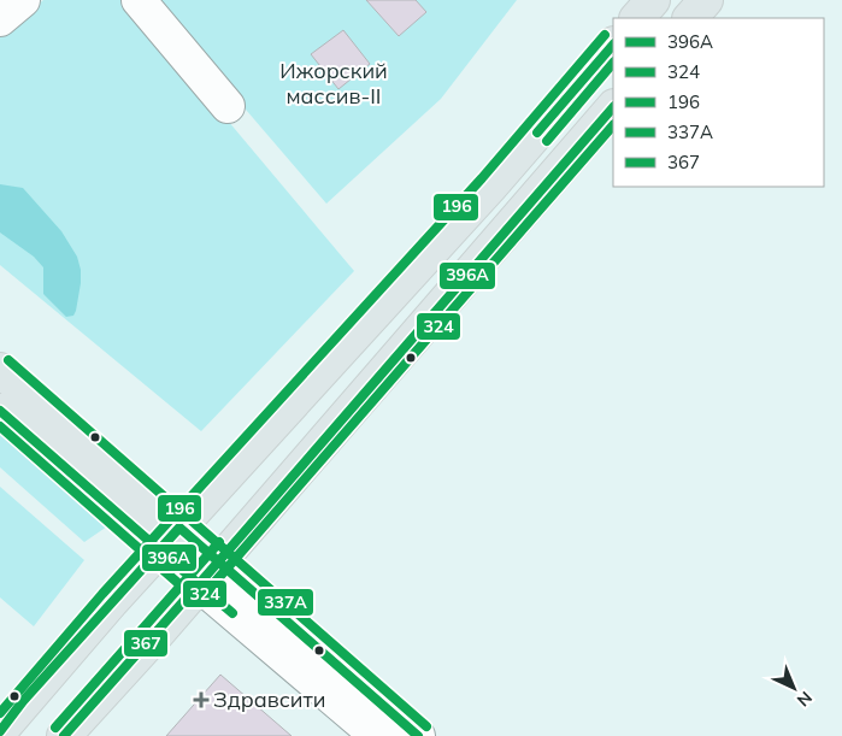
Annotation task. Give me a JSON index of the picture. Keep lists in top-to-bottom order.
{
  "parks": ["Ижорский массив-II"],
  "places": {
    "health": ["Здравсити"]
  },
  "lines": [
    "transit line 196",
    "transit line 396А",
    "transit line 324",
    "transit line 337А",
    "transit line 367"
  ],
  "legend": [
    "396А",
    "324",
    "196",
    "337А",
    "367"
  ],
  "north": "bottom right"
}
